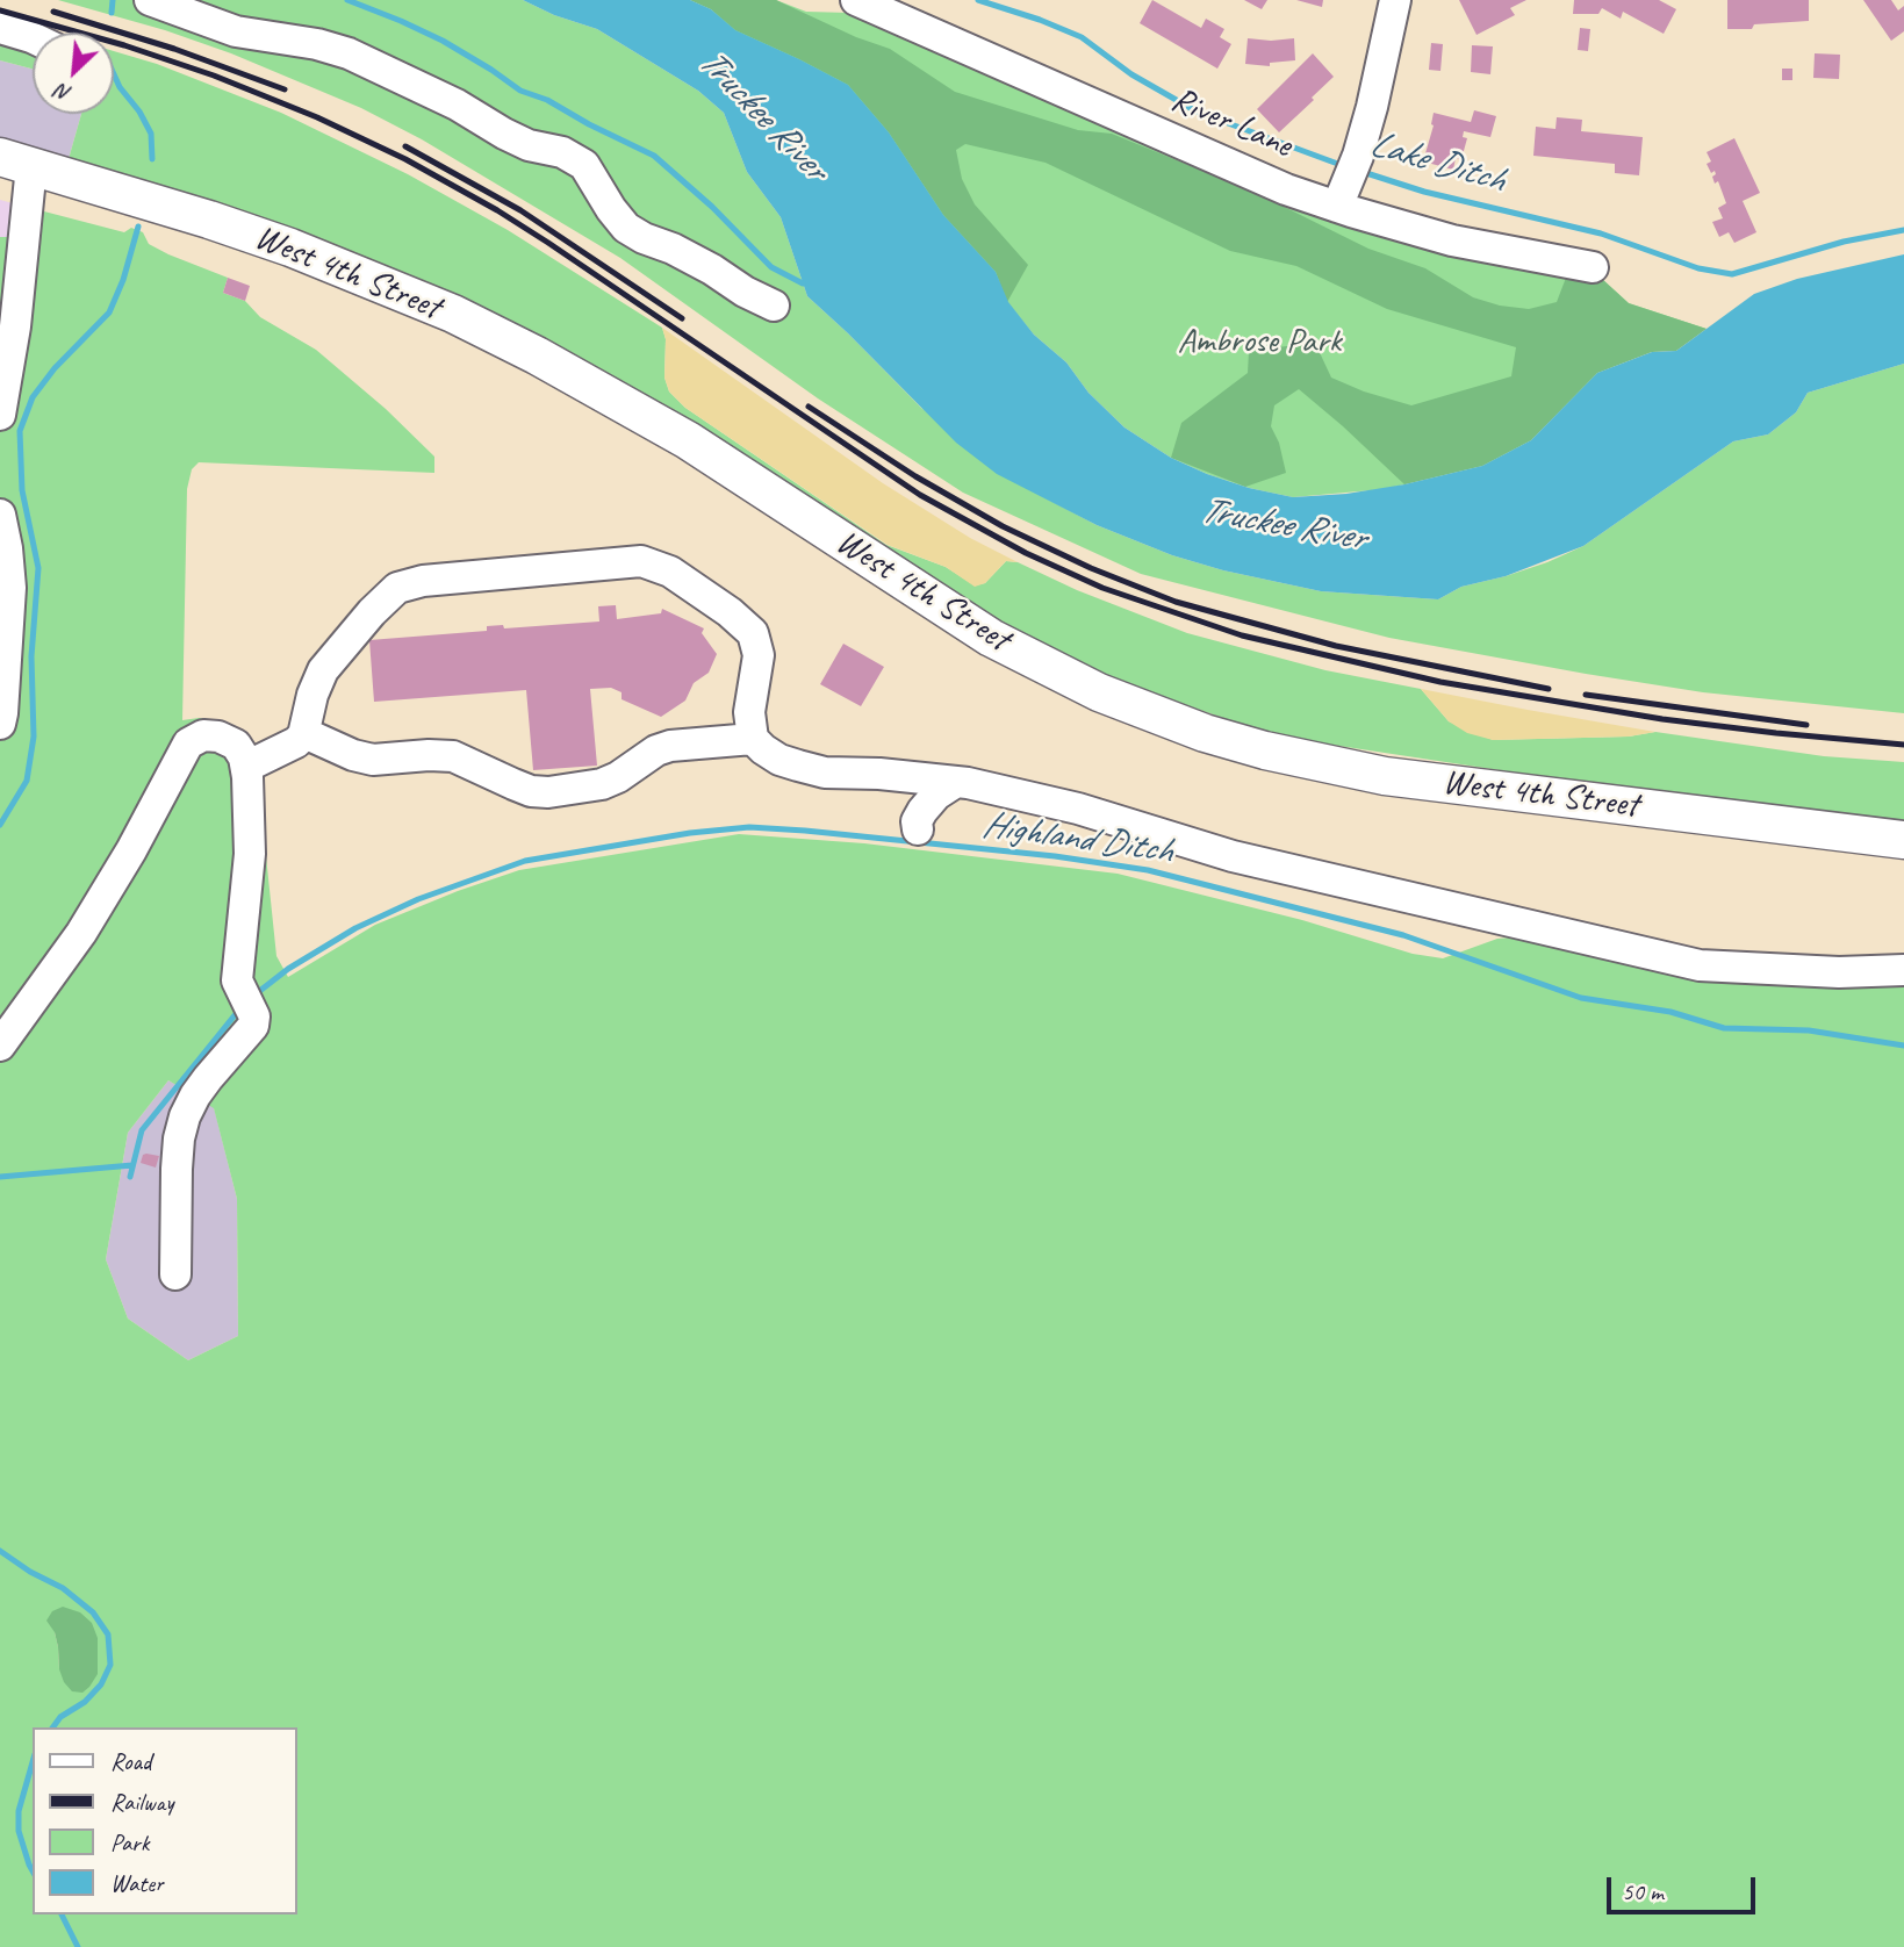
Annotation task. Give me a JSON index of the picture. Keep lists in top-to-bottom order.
{
  "streets": {
    "main road": ["West 4th Street"],
    "street": ["River Lane"]
  },
  "water": ["Truckee River", "Lake Ditch", "Highland Ditch"],
  "parks": ["Ambrose Park"],
  "legend": [
    "Road",
    "Railway",
    "Park",
    "Water"
  ],
  "scale_bar": "50 m",
  "north": "bottom left"
}
